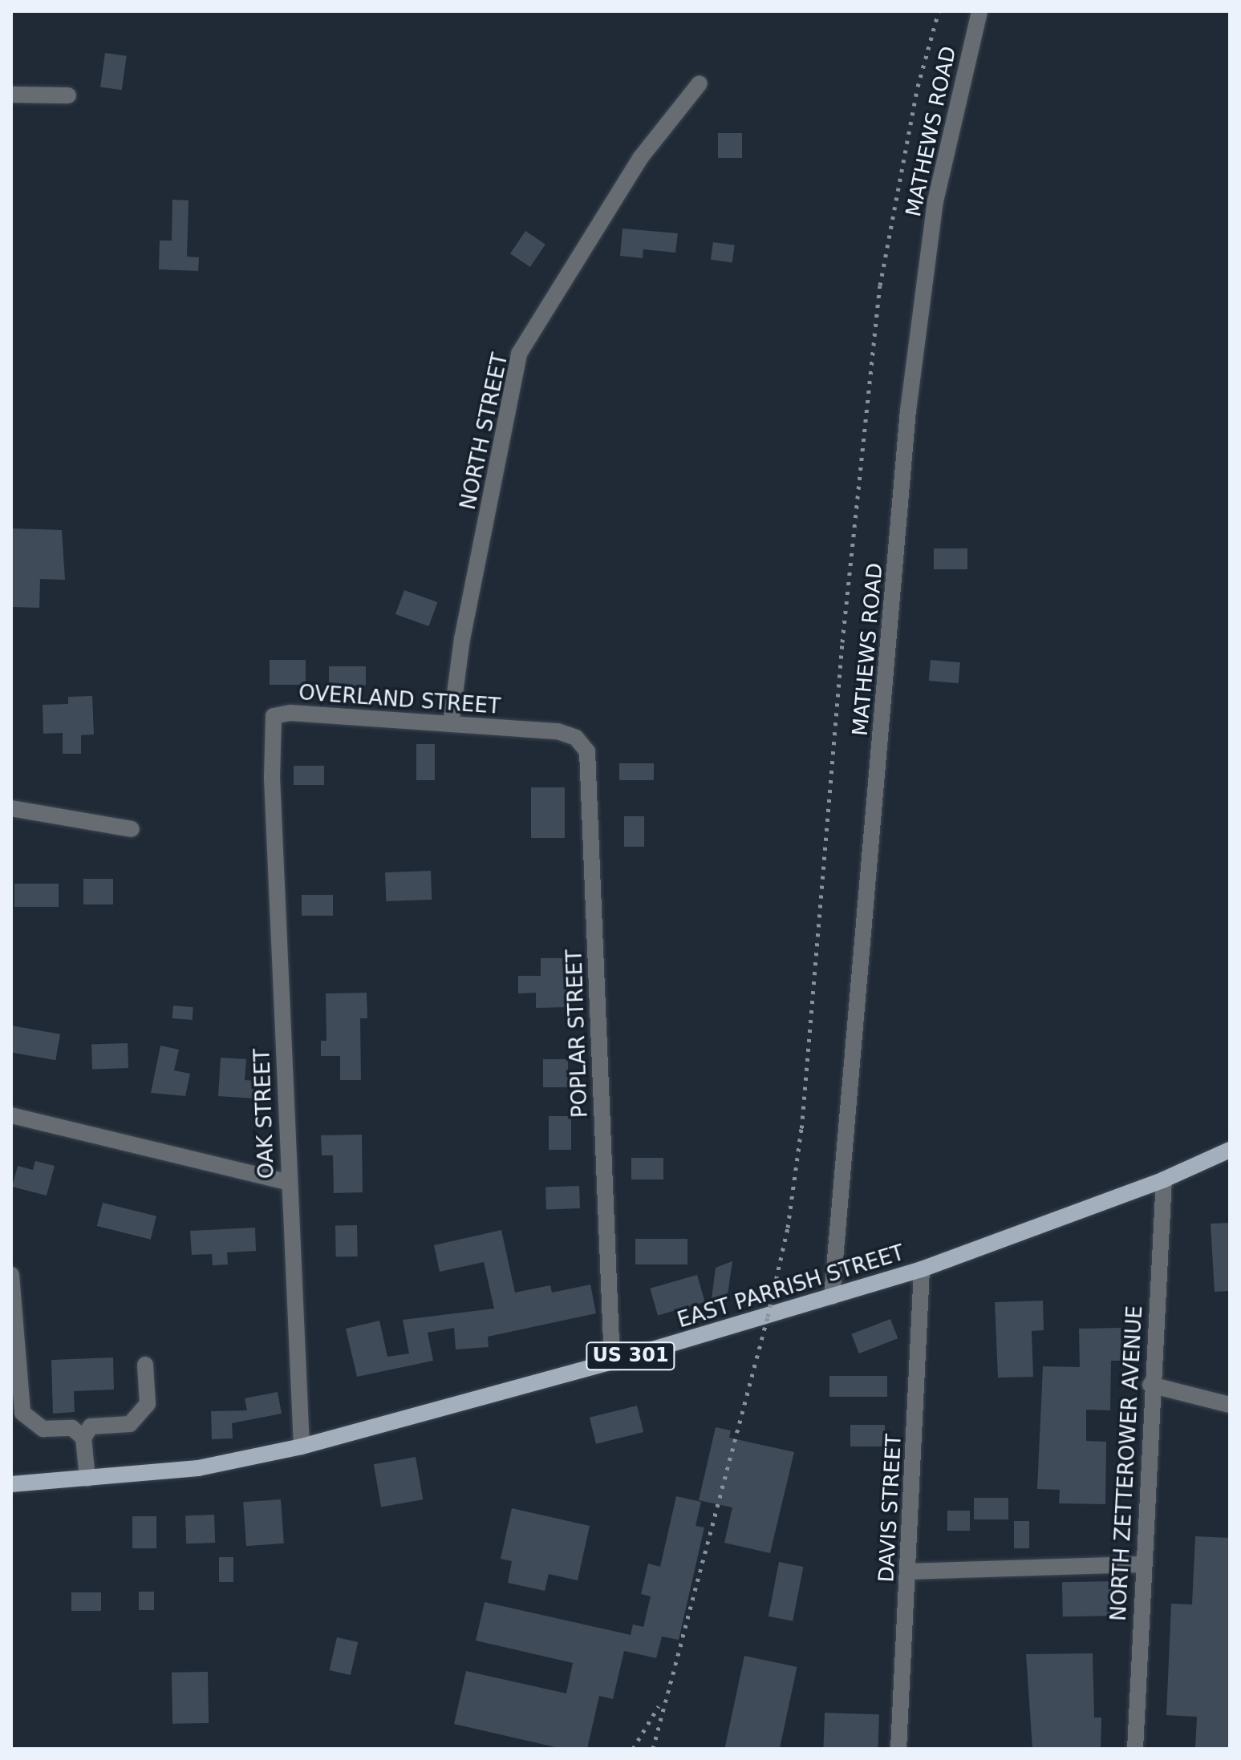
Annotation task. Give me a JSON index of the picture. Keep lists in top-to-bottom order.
{
  "streets": {
    "main road": ["EAST PARRISH STREET", "US 301"],
    "street": [
      "MATHEWS ROAD",
      "NORTH STREET",
      "OVERLAND STREET",
      "POPLAR STREET",
      "OAK STREET",
      "NORTH ZETTEROWER AVENUE",
      "DAVIS STREET"
    ]
  },
  "crossings": [
    ["MATHEWS ROAD", "EAST PARRISH STREET"],
    ["NORTH STREET", "OVERLAND STREET"],
    ["OVERLAND STREET", "POPLAR STREET"],
    ["OVERLAND STREET", "OAK STREET"],
    ["POPLAR STREET", "EAST PARRISH STREET"],
    ["OAK STREET", "EAST PARRISH STREET"],
    ["EAST PARRISH STREET", "NORTH ZETTEROWER AVENUE"],
    ["EAST PARRISH STREET", "DAVIS STREET"]
  ]
}
